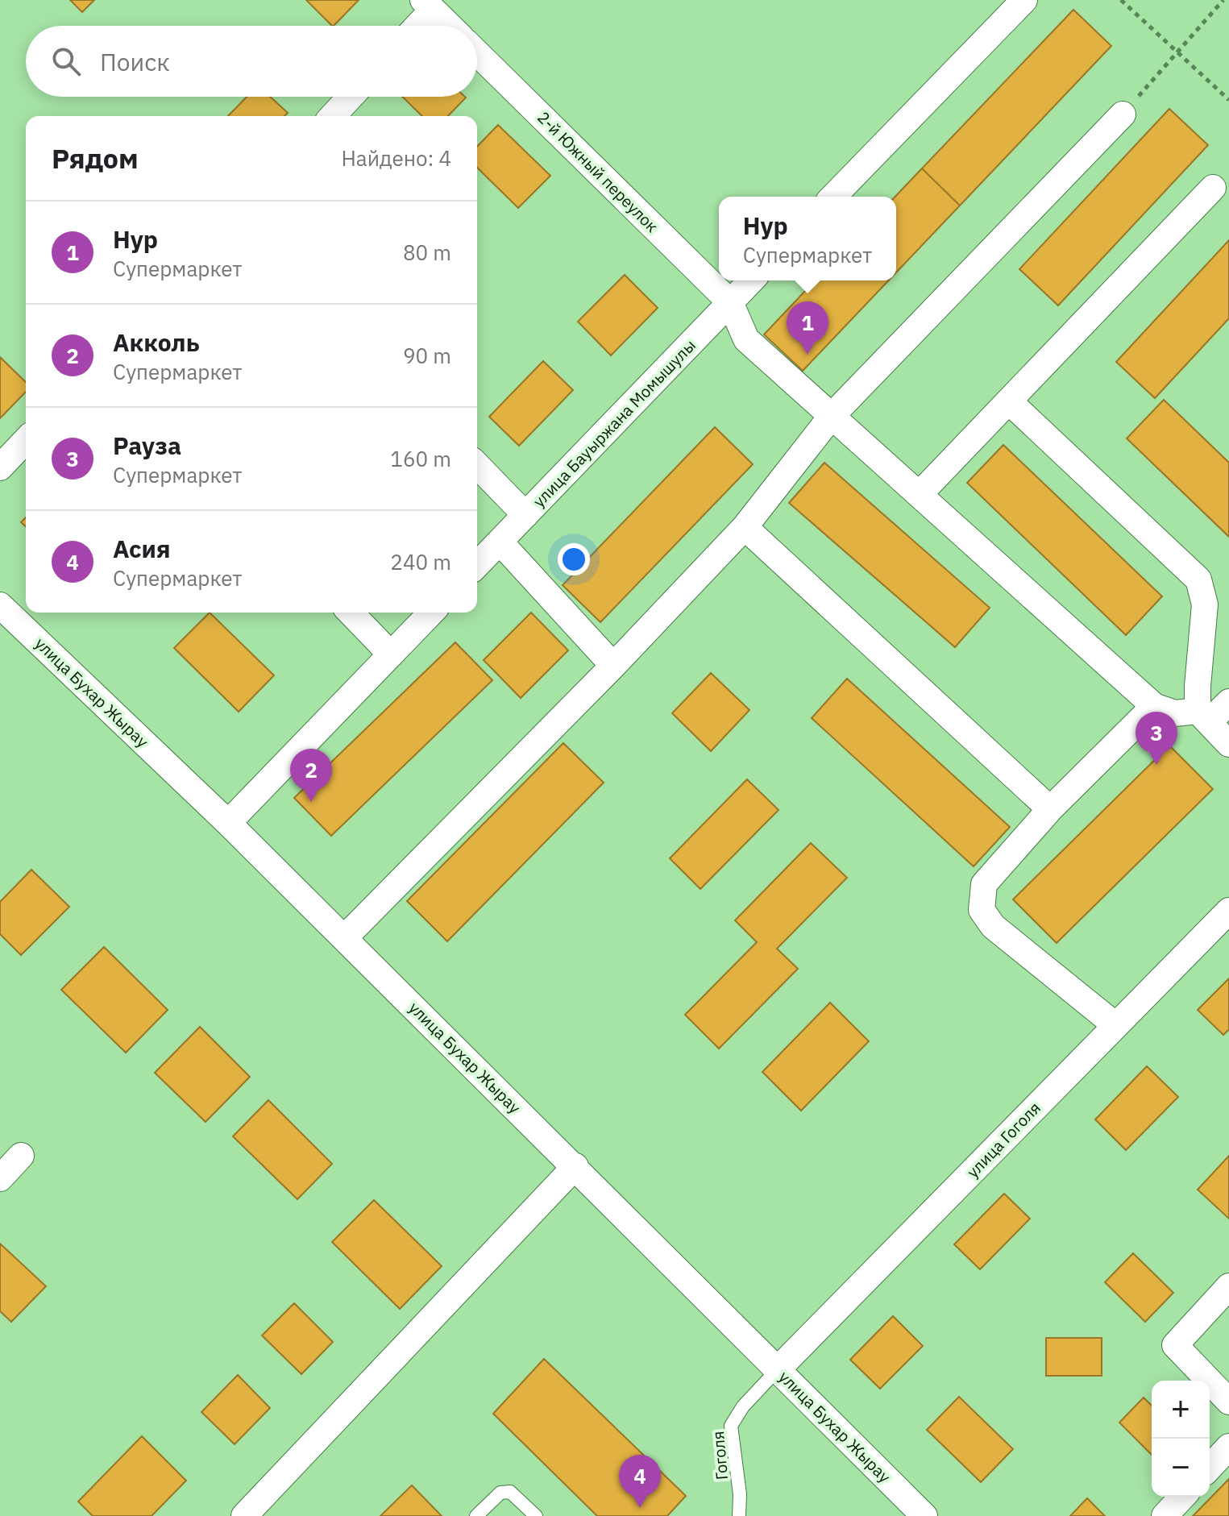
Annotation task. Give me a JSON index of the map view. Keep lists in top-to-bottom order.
{
  "streets": {
    "street": [
      "2-й Южный переулок",
      "улица Бауыржана Момышулы",
      "улица Бухар Жырау",
      "улица Гоголя"
    ],
    "lane": ["Гоголя"]
  },
  "crossings": [
    ["2-й Южный переулок", "улица Бауыржана Момышулы"],
    ["улица Бухар Жырау", "улица Гоголя"],
    ["улица Бухар Жырау", "Гоголя"],
    ["улица Гоголя", "Гоголя"]
  ],
  "page": {
    "search": "Поиск",
    "heading": ["Рядом", "Найдено: 4"],
    "popup": ["Нур", "Супермаркет"],
    "list": [
      {
        "mark": "1",
        "name": "Нур",
        "note": "Супермаркет",
        "value": "80 m"
      },
      {
        "mark": "2",
        "name": "Акколь",
        "note": "Супермаркет",
        "value": "90 m"
      },
      {
        "mark": "3",
        "name": "Рауза",
        "note": "Супермаркет",
        "value": "160 m"
      },
      {
        "mark": "4",
        "name": "Асия",
        "note": "Супермаркет",
        "value": "240 m"
      }
    ],
    "pins": [
      "1",
      "3",
      "2",
      "4"
    ],
    "map_buttons": ["+", "−"]
  }
}
